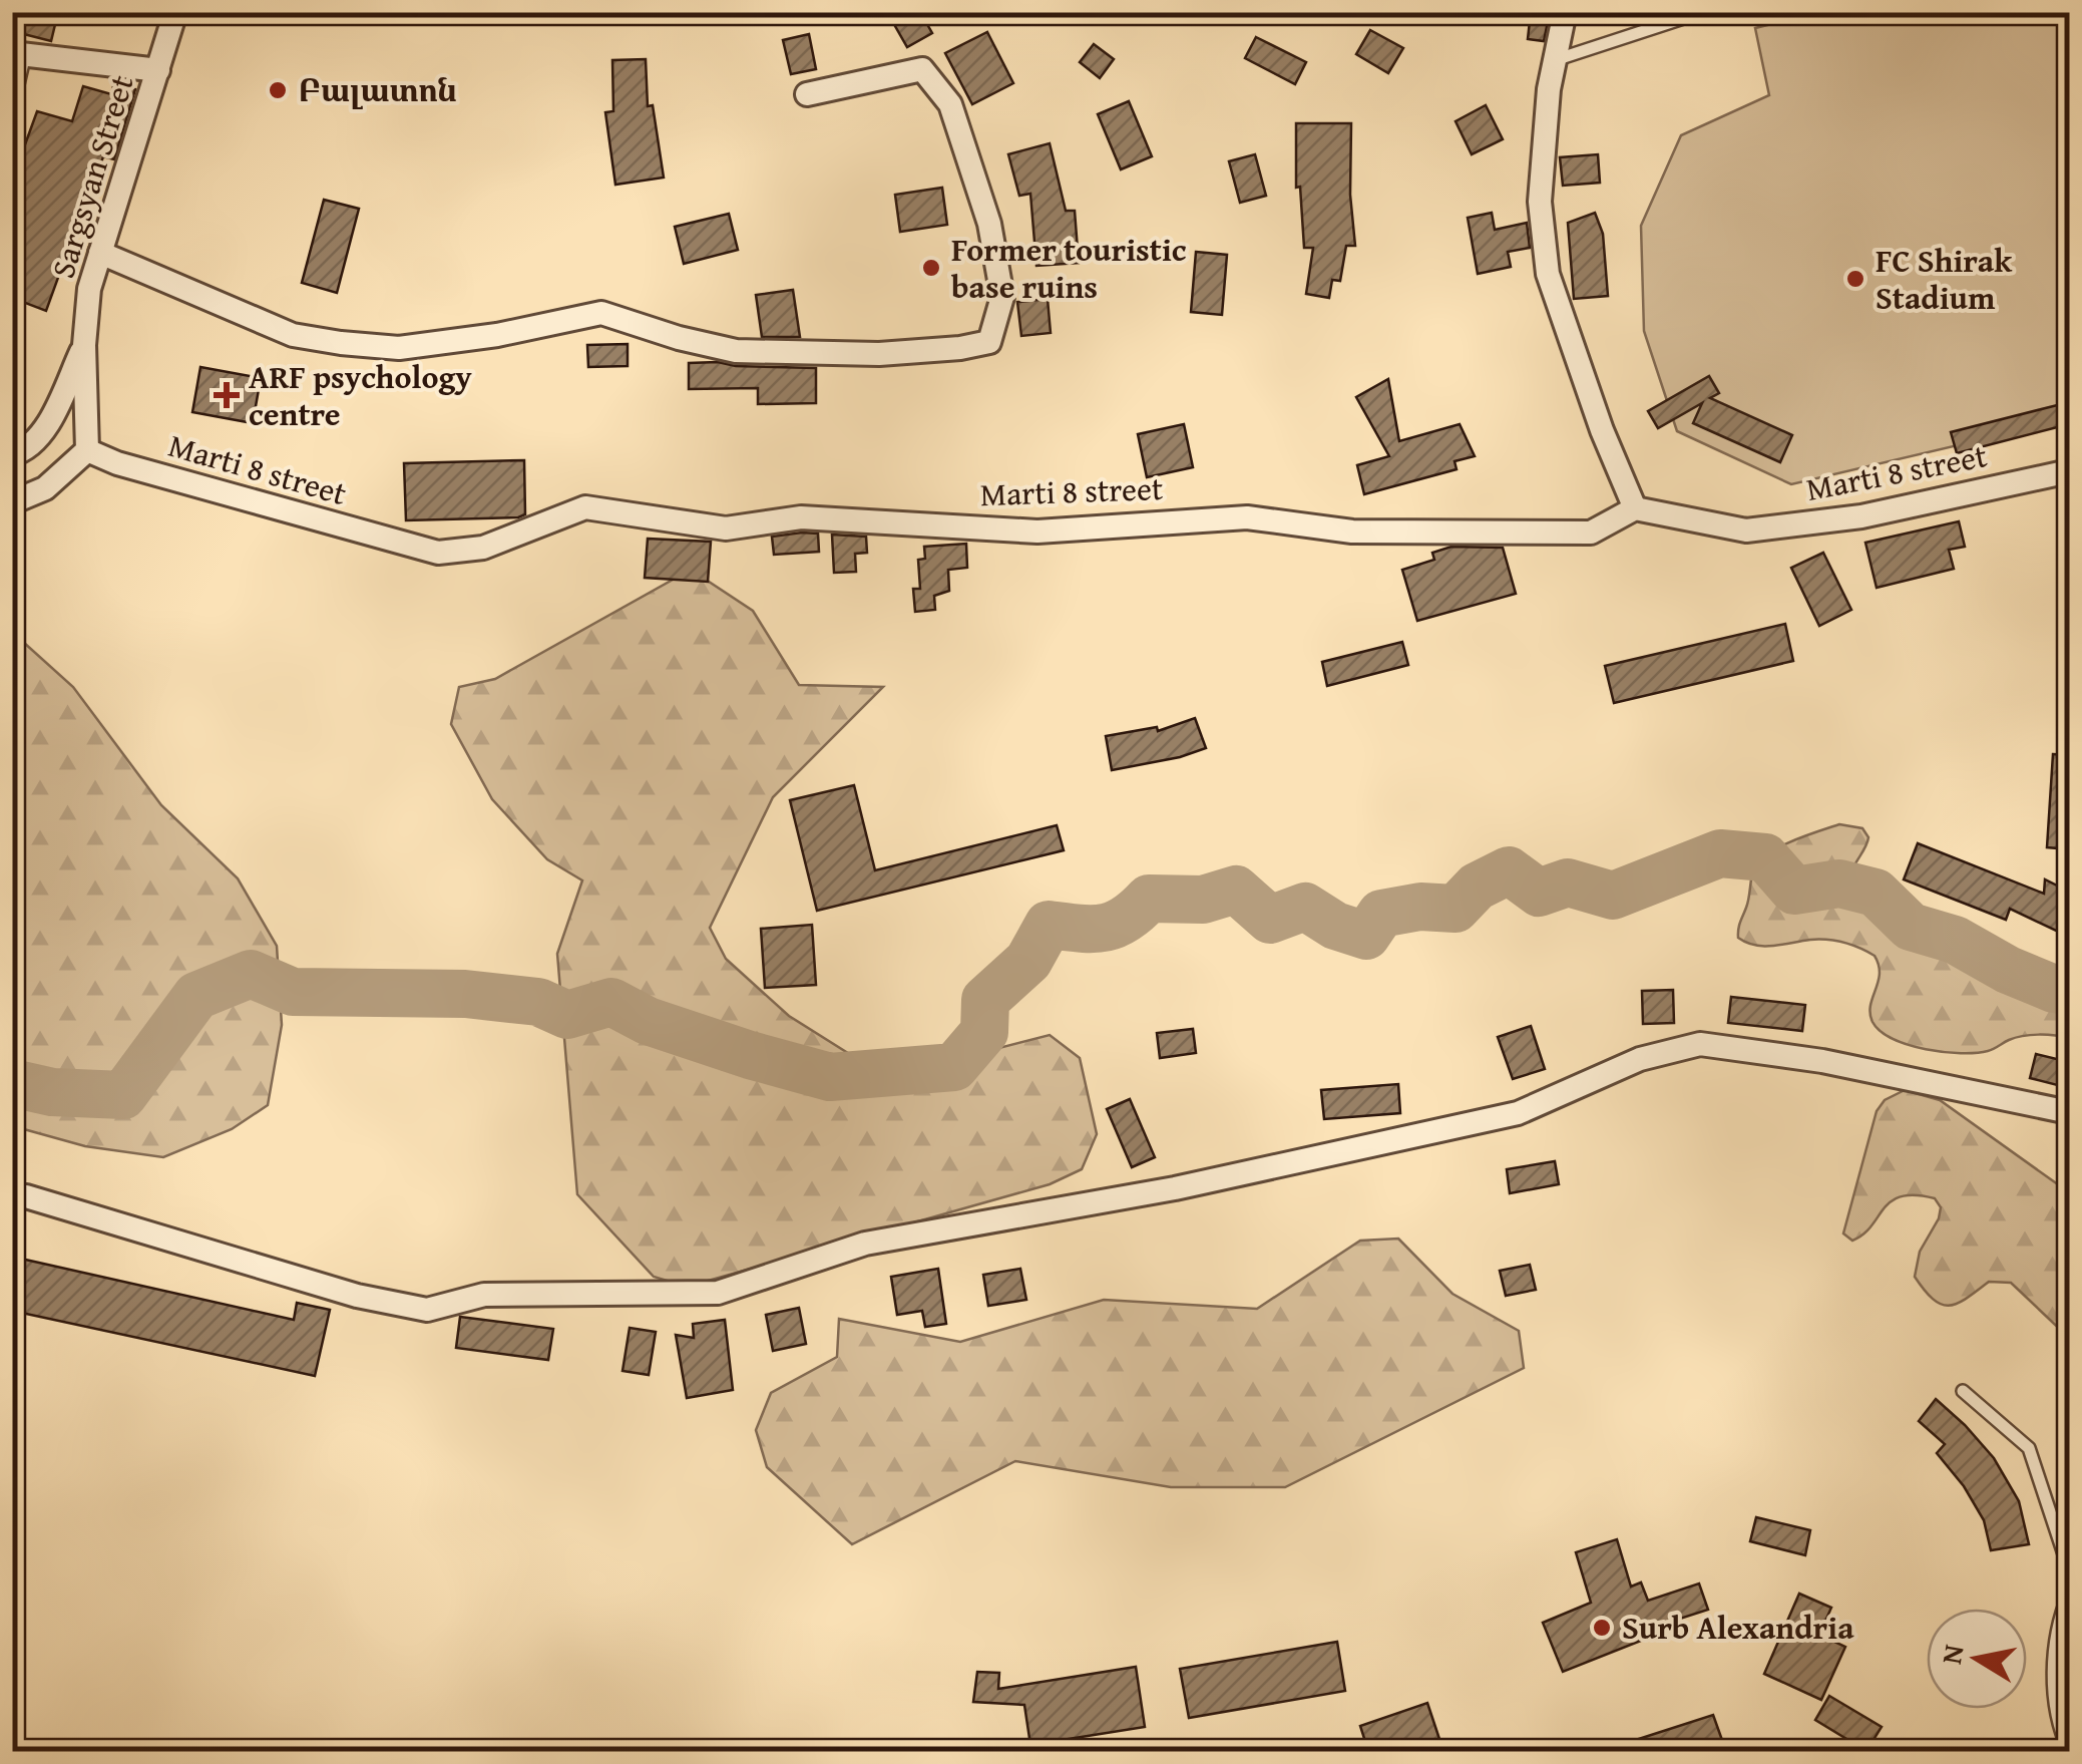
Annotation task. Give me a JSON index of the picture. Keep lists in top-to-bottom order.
{
  "streets": {
    "street": ["Sargsyan Street", "Marti 8 street"]
  },
  "crossings": [
    ["Sargsyan Street", "Marti 8 street"]
  ],
  "places": {
    "other": [
      "Բալատոն",
      "Former touristic base ruins",
      "FC Shirak Stadium",
      "Surb Alexandria"
    ],
    "health": ["ARF psychology centre"]
  },
  "north": "left"
}
